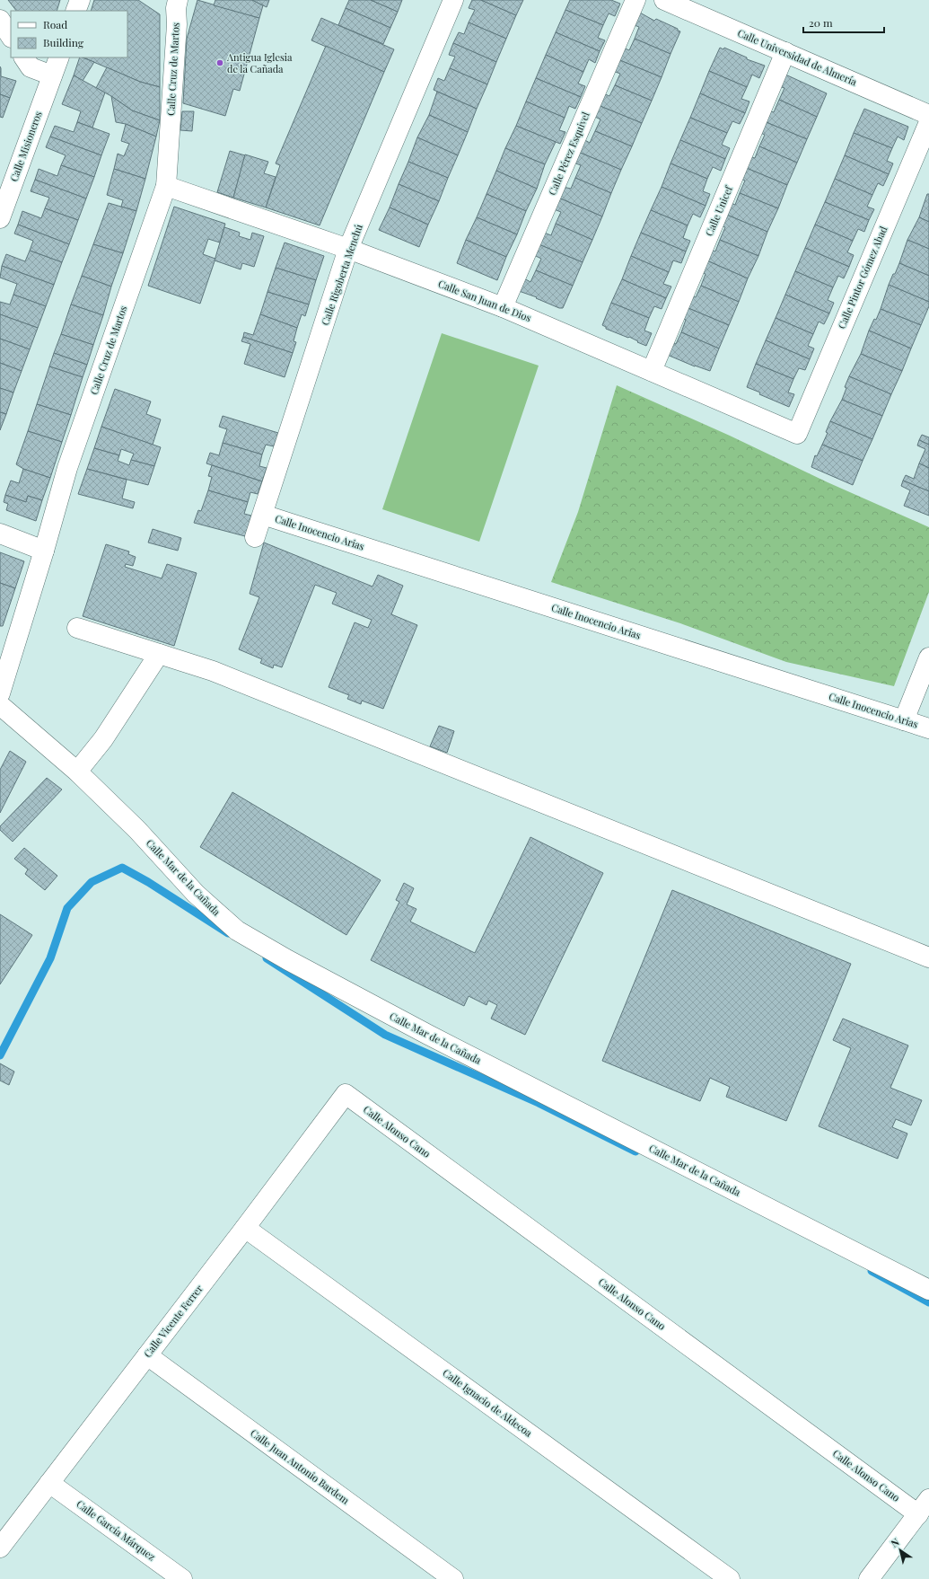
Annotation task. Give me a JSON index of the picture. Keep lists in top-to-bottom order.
{
  "streets": {
    "street": [
      "Calle Universidad de Almería",
      "Calle Cruz de Martos",
      "Calle Misioneros",
      "Calle Pérez Esquivel",
      "Calle Unicef",
      "Calle Rigoberta Menchú",
      "Calle Pintor Gómez Abad",
      "Calle San Juan de Dios",
      "Calle Inocencio Arias",
      "Calle Mar de la Cañada",
      "Calle Alonso Cano",
      "Calle Vicente Ferrer",
      "Calle Ignacio de Aldecoa",
      "Calle Juan Antonio Bardem",
      "Calle García Márquez"
    ]
  },
  "crossings": [
    ["Calle Universidad de Almería", "Calle Unicef"],
    ["Calle Cruz de Martos", "Calle San Juan de Dios"],
    ["Calle Pérez Esquivel", "Calle San Juan de Dios"],
    ["Calle Unicef", "Calle San Juan de Dios"],
    ["Calle Rigoberta Menchú", "Calle San Juan de Dios"],
    ["Calle Rigoberta Menchú", "Calle Inocencio Arias"],
    ["Calle Pintor Gómez Abad", "Calle San Juan de Dios"],
    ["Calle Alonso Cano", "Calle Vicente Ferrer"],
    ["Calle Vicente Ferrer", "Calle Ignacio de Aldecoa"],
    ["Calle Vicente Ferrer", "Calle Juan Antonio Bardem"],
    ["Calle Vicente Ferrer", "Calle García Márquez"]
  ],
  "places": ["Antigua Iglesia de la Cañada"],
  "legend": ["Road", "Building"],
  "scale_bar": "20 m",
  "north": "top left"
}
